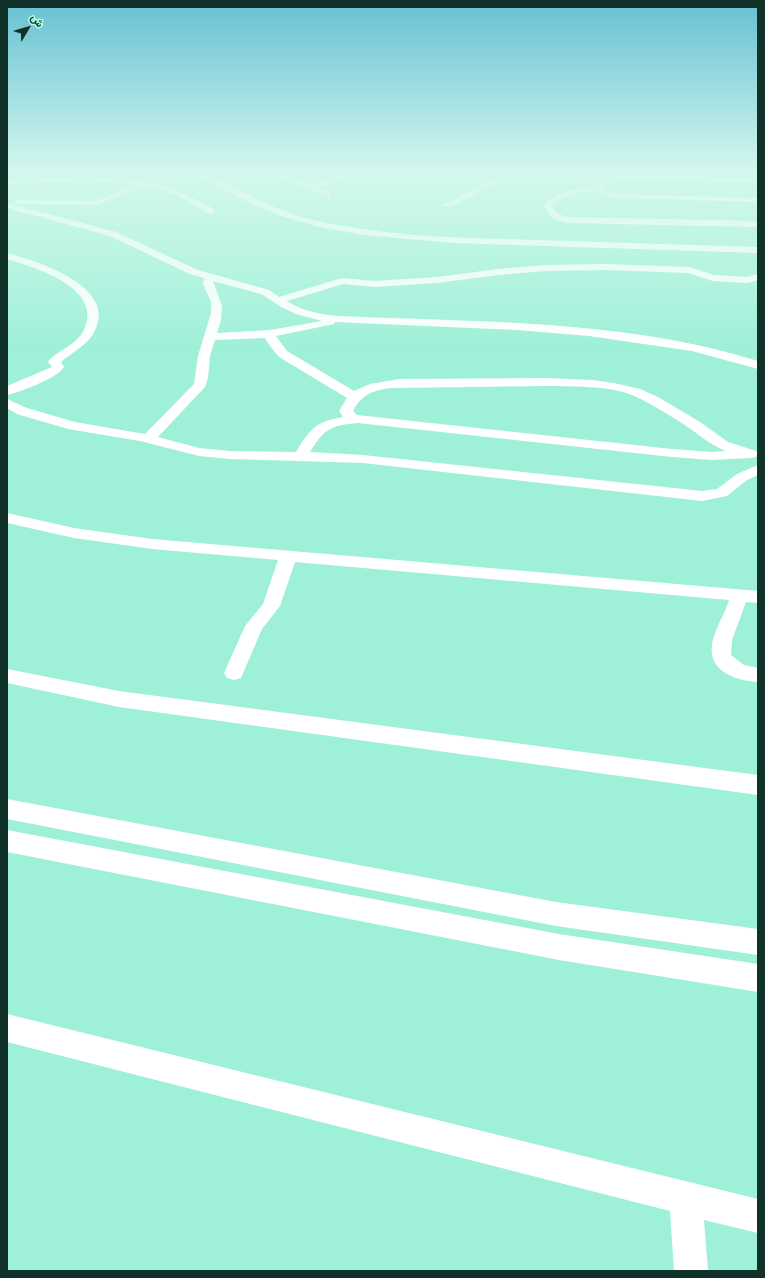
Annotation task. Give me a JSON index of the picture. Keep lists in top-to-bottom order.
{
  "north": "top right"
}
